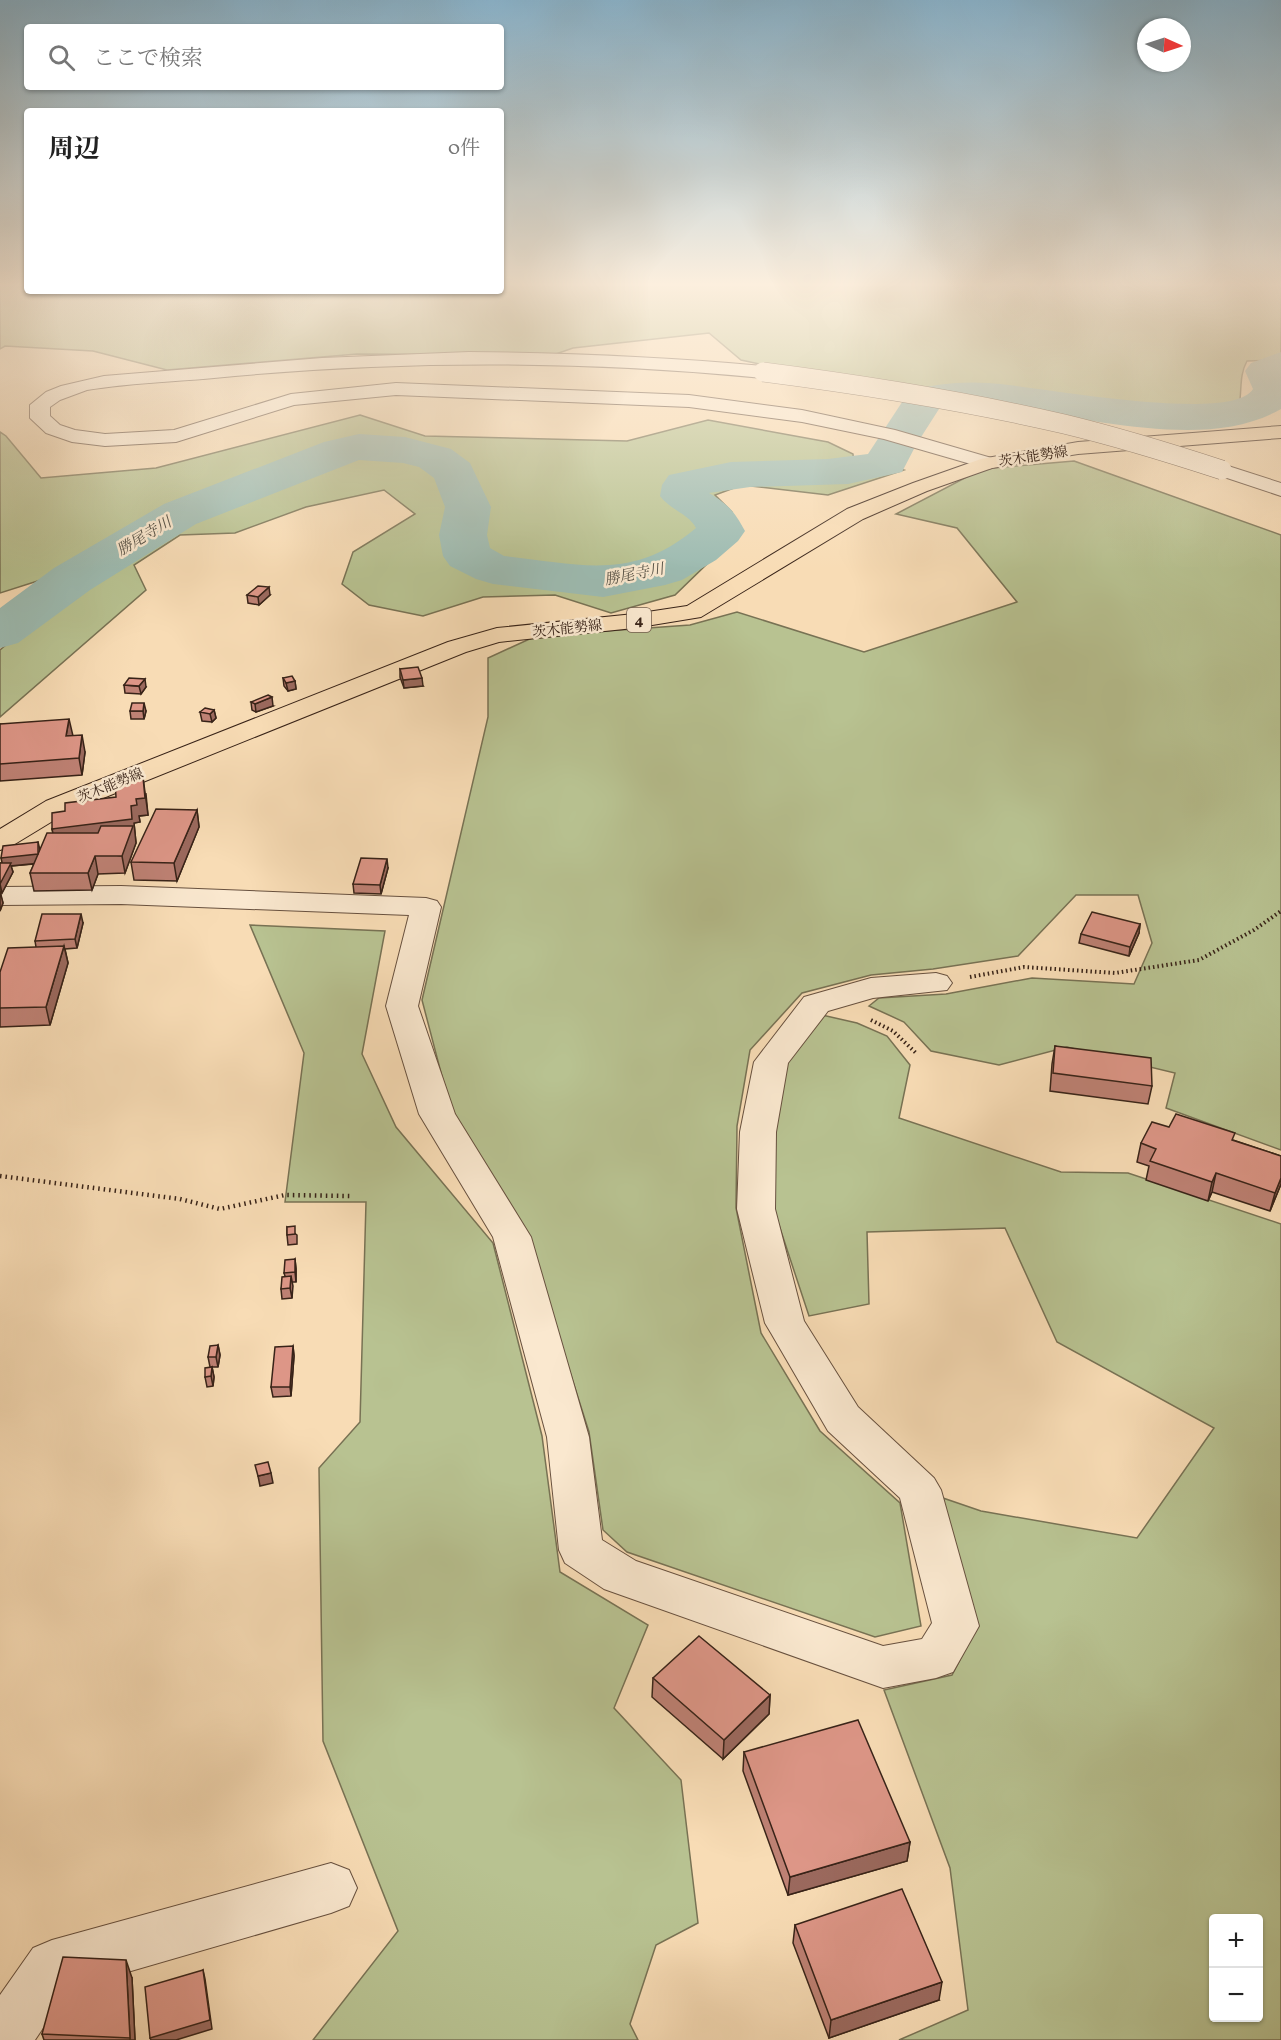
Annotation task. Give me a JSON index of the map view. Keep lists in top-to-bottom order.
{
  "streets": {
    "main road": ["茨木能勢線", "4"]
  },
  "water": ["勝尾寺川"],
  "north": "right",
  "page": {
    "search": "ここで検索",
    "heading": ["周辺", "0件"],
    "map_buttons": ["+", "−"]
  }
}
